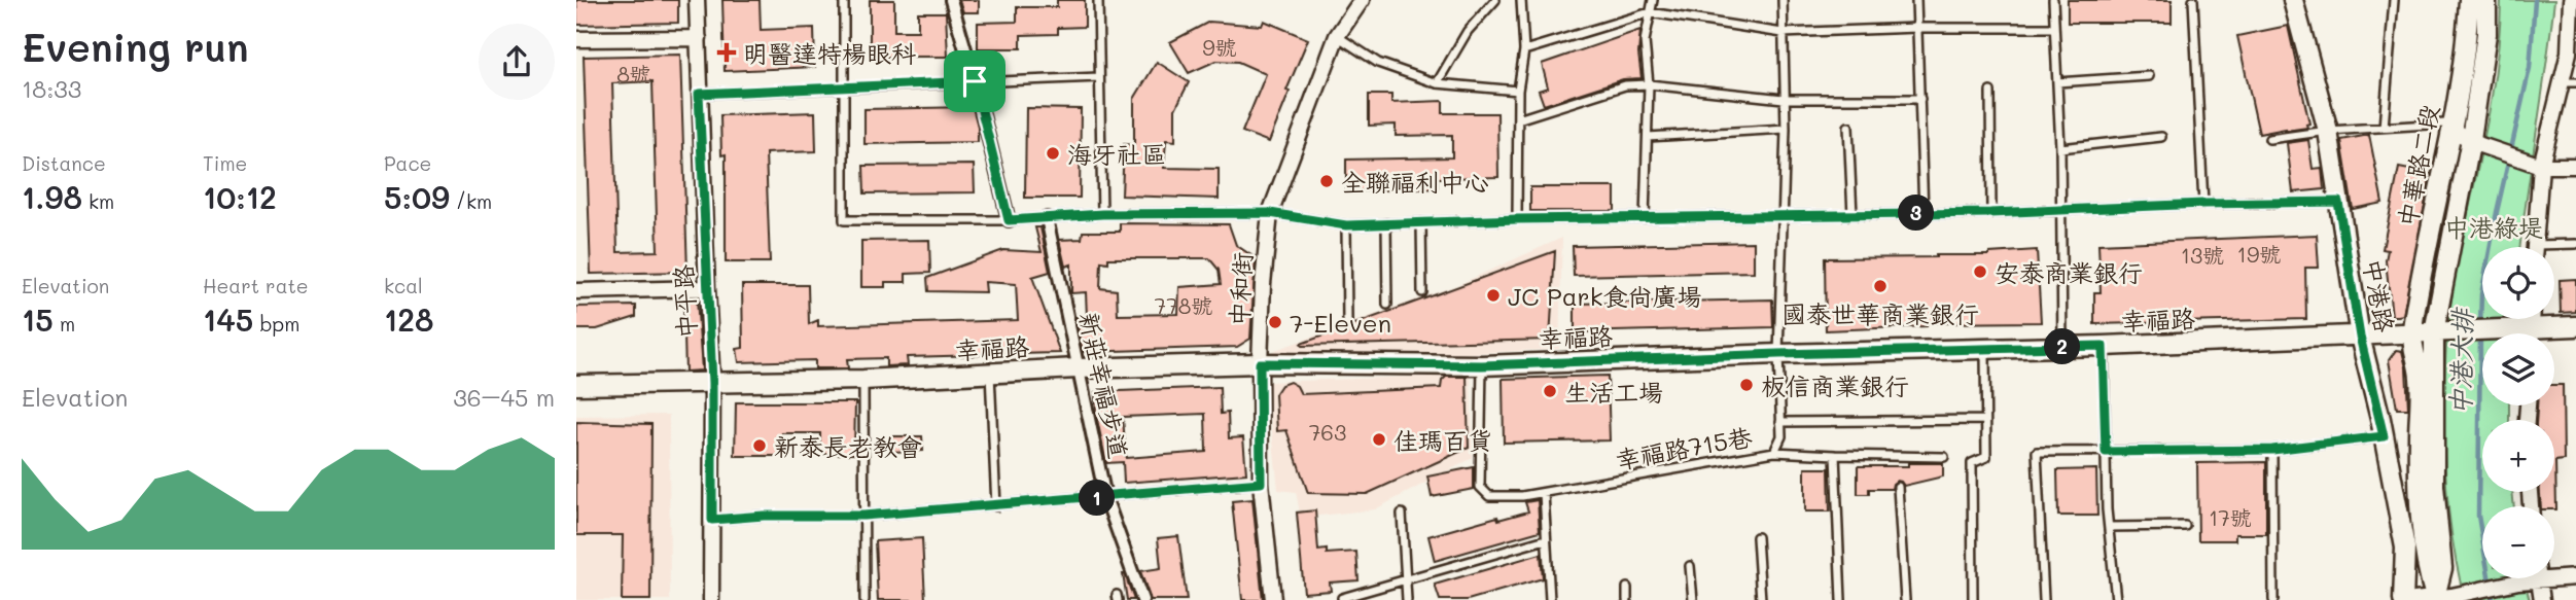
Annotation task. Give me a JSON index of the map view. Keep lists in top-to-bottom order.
{
  "streets": {
    "street": [
      "中華路二段",
      "中和街",
      "中港路",
      "中平路",
      "幸福路",
      "新莊幸福步道"
    ],
    "lane": ["幸福路715巷"]
  },
  "crossings": [
    ["中華路二段", "幸福路"],
    ["中和街", "幸福路"],
    ["中港路", "幸福路"],
    ["中平路", "幸福路"],
    ["幸福路", "新莊幸福步道"],
    ["幸福路", "幸福路715巷"]
  ],
  "water": ["中港大排"],
  "parks": ["中港綠堤"],
  "places": {
    "health": ["明醫達特楊眼科"],
    "other": [
      "海牙社區",
      "全聯福利中心",
      "安泰商業銀行",
      "國泰世華商業銀行",
      "JC Park食尚廣場",
      "7-Eleven",
      "板信商業銀行",
      "生活工場",
      "佳瑪百貨",
      "新泰長老教會"
    ]
  },
  "house_numbers": [
    "9號",
    "8號",
    "19號",
    "13號",
    "778號",
    "763",
    "17號"
  ],
  "page": {
    "heading": ["Evening run", "18:33"],
    "stats": [
      ["Distance", "1.98 km"],
      ["Time", "10:12"],
      ["Pace", "5:09 /km"],
      ["Elevation", "15 m"],
      ["Heart rate", "145 bpm"],
      ["kcal", "128"]
    ],
    "pins": ["3", "2", "1"],
    "map_buttons": ["+", "−"],
    "chart": ["Elevation", "36–45 m"]
  }
}
